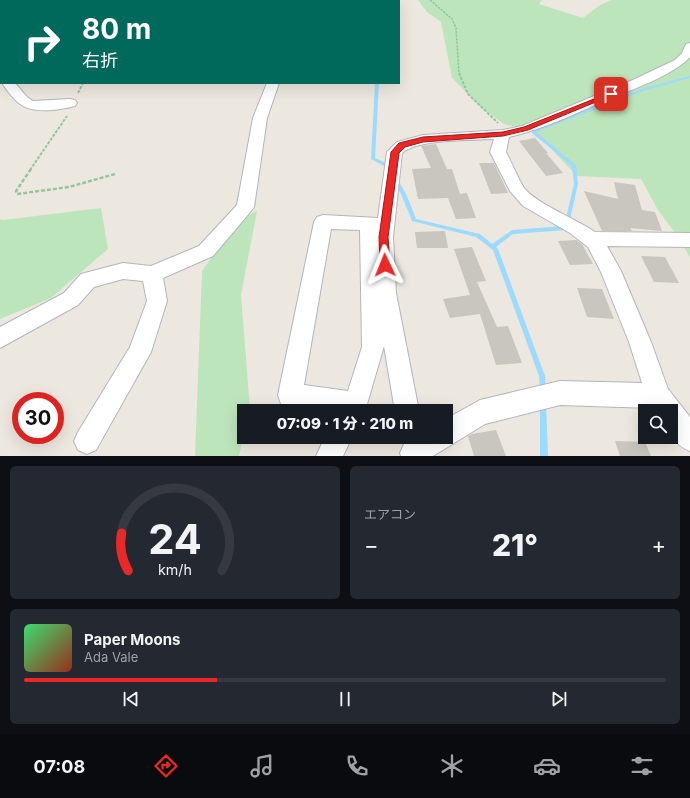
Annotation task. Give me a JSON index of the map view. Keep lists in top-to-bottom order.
{
  "page": {
    "turn": ["80 m", "右折"],
    "limit": "30",
    "trip": "07:09 · 1 分 · 210 m",
    "tile": "エアコン",
    "heat": ["−", "21°", "+"],
    "song": ["Paper Moons", "Ada Vale"],
    "tabs": "07:08",
    "gauge": ["24", "km/h"]
  }
}
